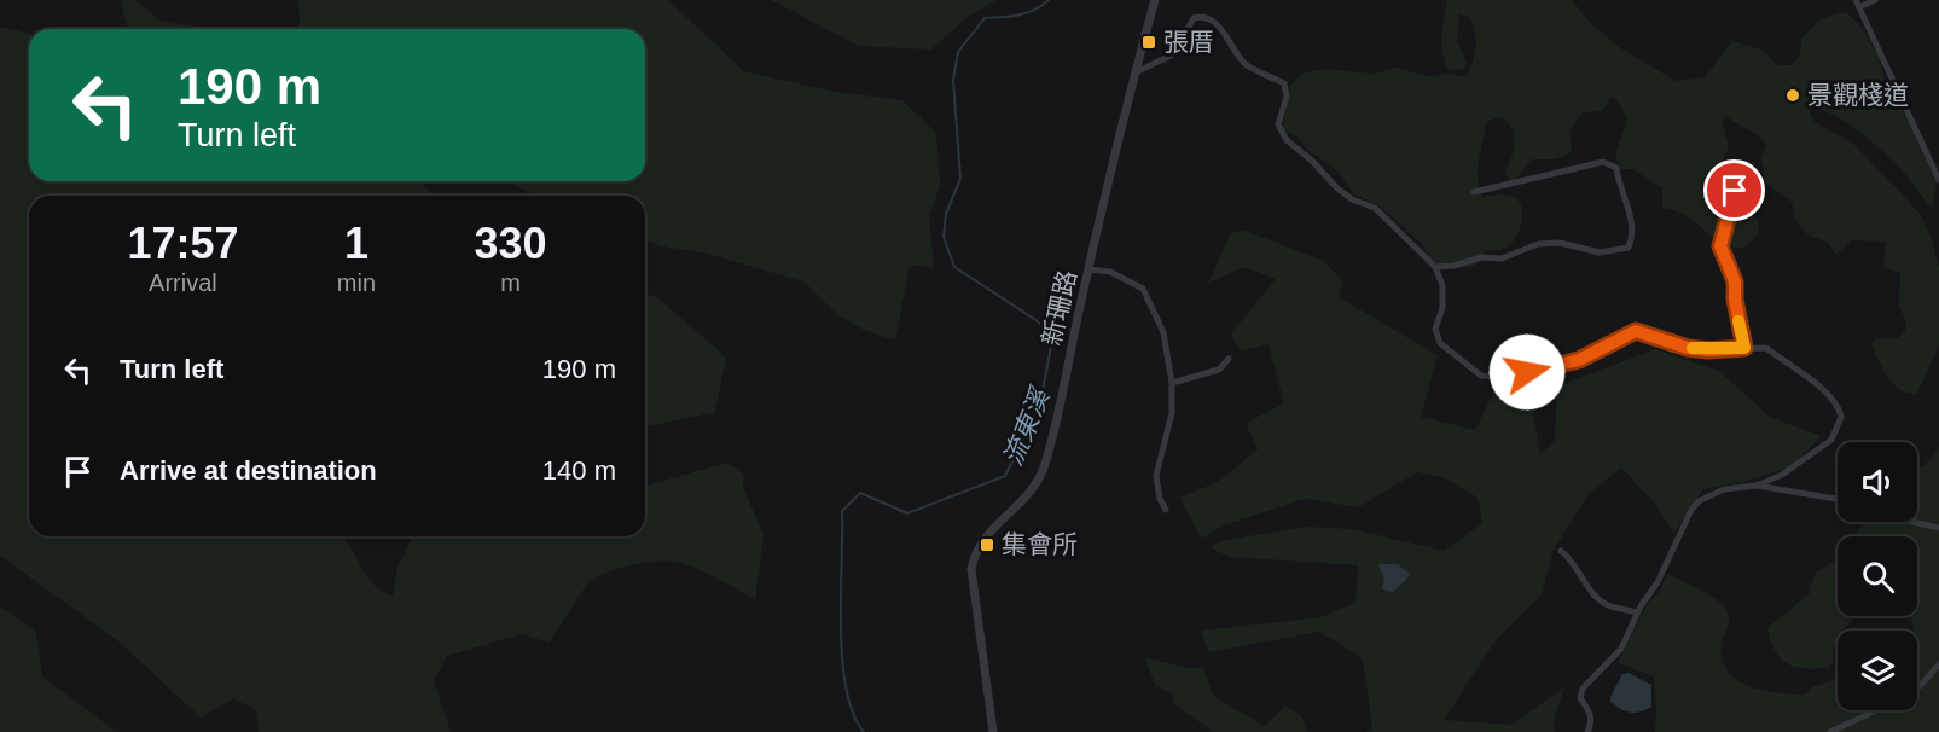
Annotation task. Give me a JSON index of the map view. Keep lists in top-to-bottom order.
{
  "streets": {
    "street": ["新珊路"]
  },
  "water": ["流東溪"],
  "places": {
    "transit": ["張厝", "集會所"],
    "other": ["景觀棧道"]
  },
  "page": {
    "turn": ["190 m", "Turn left"],
    "eta": [
      "17:57",
      "Arrival",
      "1",
      "min",
      "330",
      "m"
    ],
    "list": [
      {
        "name": "Turn left",
        "value": "190 m"
      },
      {
        "name": "Arrive at destination",
        "value": "140 m"
      }
    ]
  }
}
